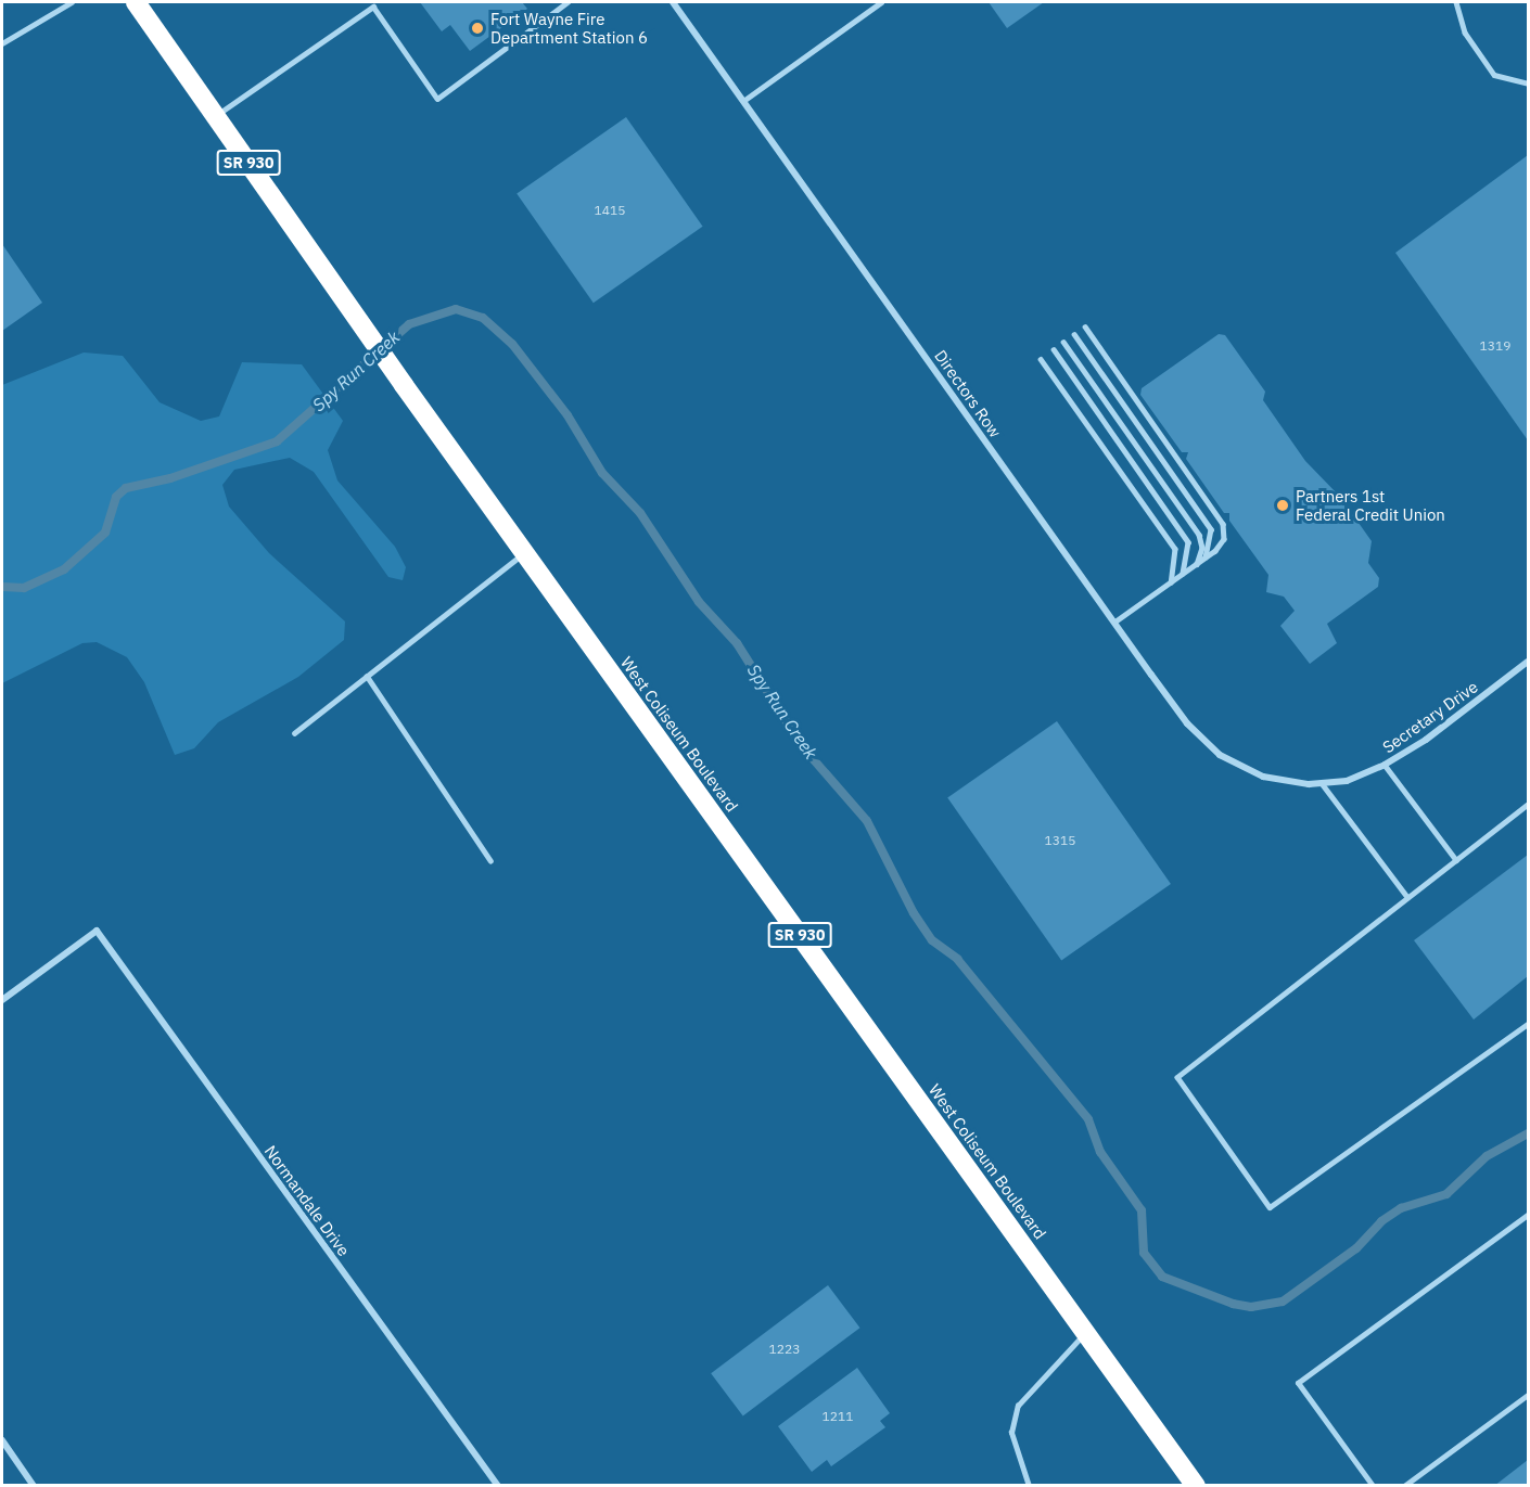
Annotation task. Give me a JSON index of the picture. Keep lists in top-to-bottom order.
{
  "streets": {
    "highway": ["SR 930", "West Coliseum Boulevard"],
    "street": ["Directors Row", "Secretary Drive", "Normandale Drive"]
  },
  "crossings": [
    ["Directors Row", "Secretary Drive"]
  ],
  "water": ["Spy Run Creek"],
  "places": ["Fort Wayne Fire Department Station 6", "Partners 1st Federal Credit Union"],
  "house_numbers": [
    "1415",
    "1319",
    "1315",
    "1223",
    "1211"
  ]
}
